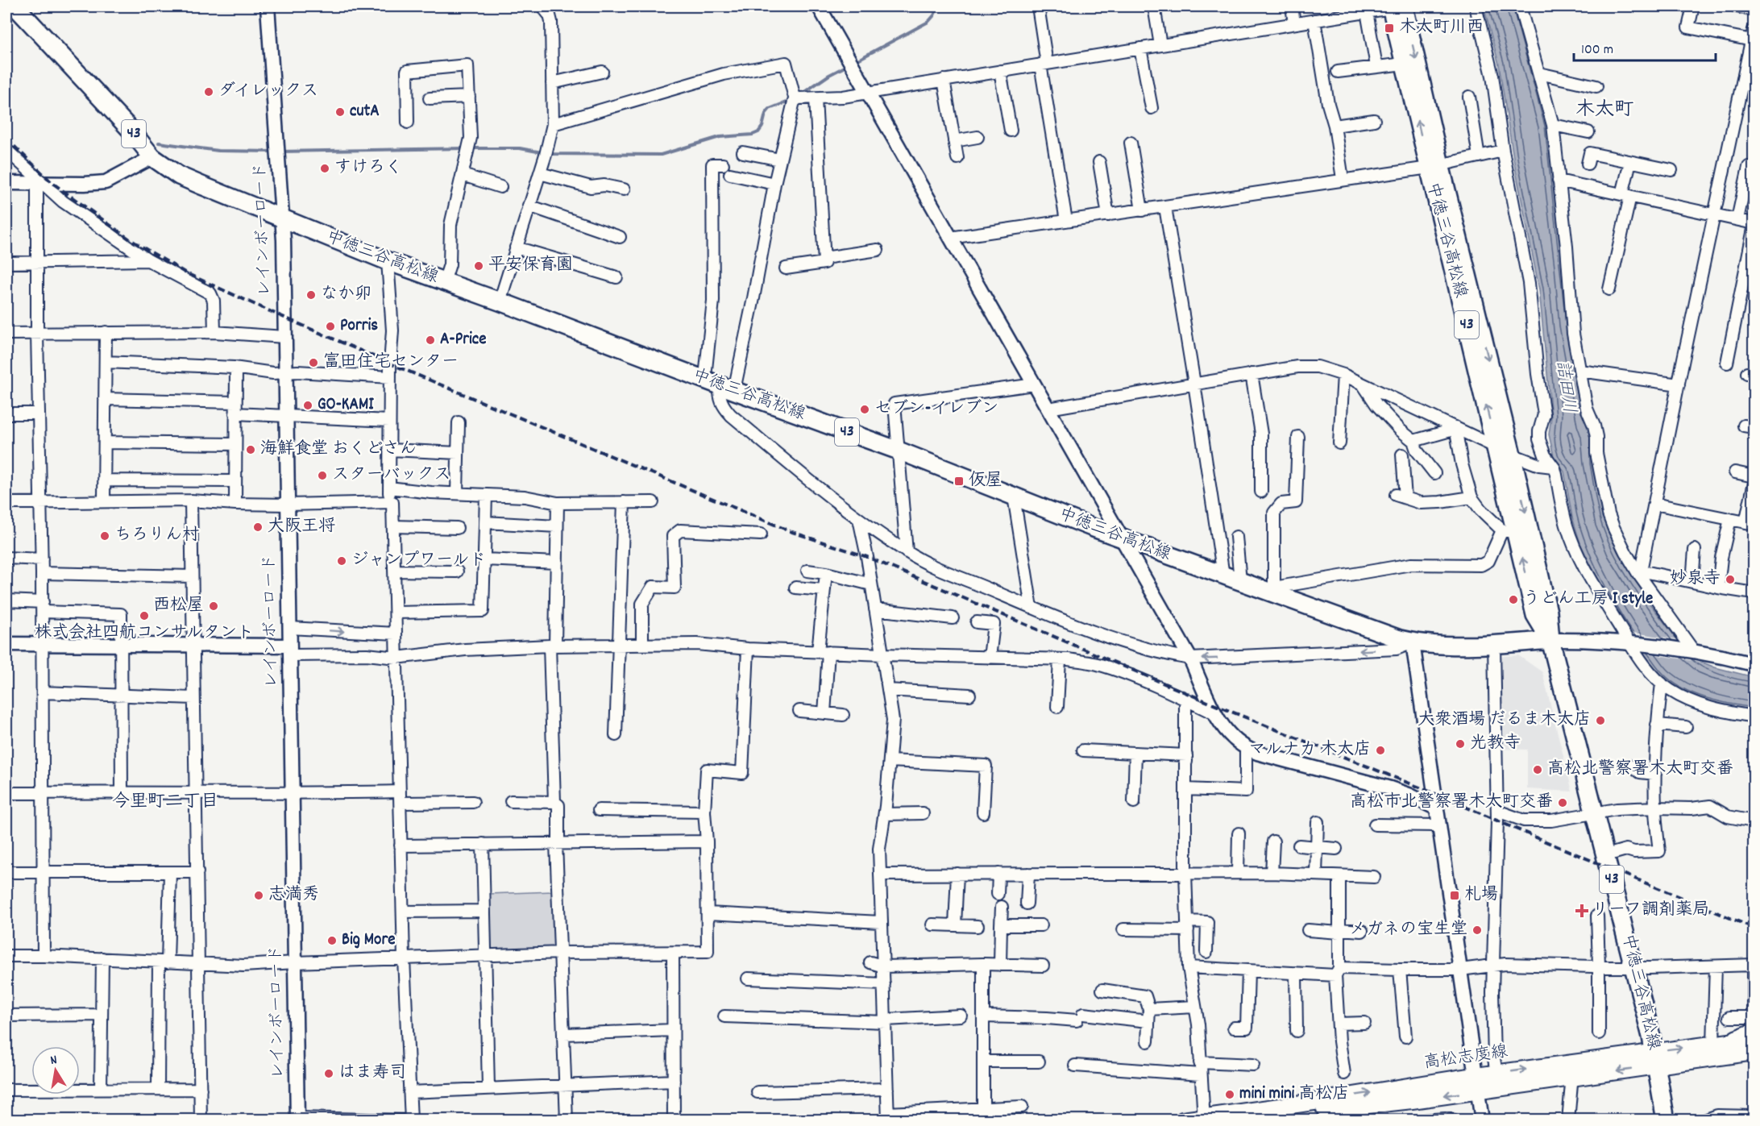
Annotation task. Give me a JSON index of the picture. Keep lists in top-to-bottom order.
{
  "streets": {
    "main road": ["43", "中徳三谷高松線", "高松志度線"],
    "street": ["レインボーロード"]
  },
  "crossings": [
    ["レインボーロード", "中徳三谷高松線"],
    ["中徳三谷高松線", "高松志度線"]
  ],
  "districts": ["木太町", "今里町二丁目"],
  "water": ["詰田川"],
  "places": {
    "transit": ["木太町川西", "仮屋", "札場"],
    "other": [
      "ダイレックス",
      "cutA",
      "すけろく",
      "平安保育園",
      "なか卯",
      "Porris",
      "A-Price",
      "富田住宅センター",
      "GO-KAMI",
      "セブン-イレブン",
      "海鮮食堂 おくどさん",
      "スターバックス",
      "大阪王将",
      "ちろりん村",
      "ジャンプワールド",
      "妙泉寺",
      "うどん工房 I style",
      "西松屋",
      "株式会社四航コンサルタント",
      "大衆酒場 だるま木太店",
      "光教寺",
      "マルナカ 木太店",
      "高松北警察署木太町交番",
      "高松市北警察署木太町交番",
      "志満秀",
      "メガネの宝生堂",
      "Big More",
      "はま寿司",
      "mini mini 高松店"
    ],
    "health": ["リーフ調剤薬局"]
  },
  "scale_bar": "100 m",
  "north": "top"
}
